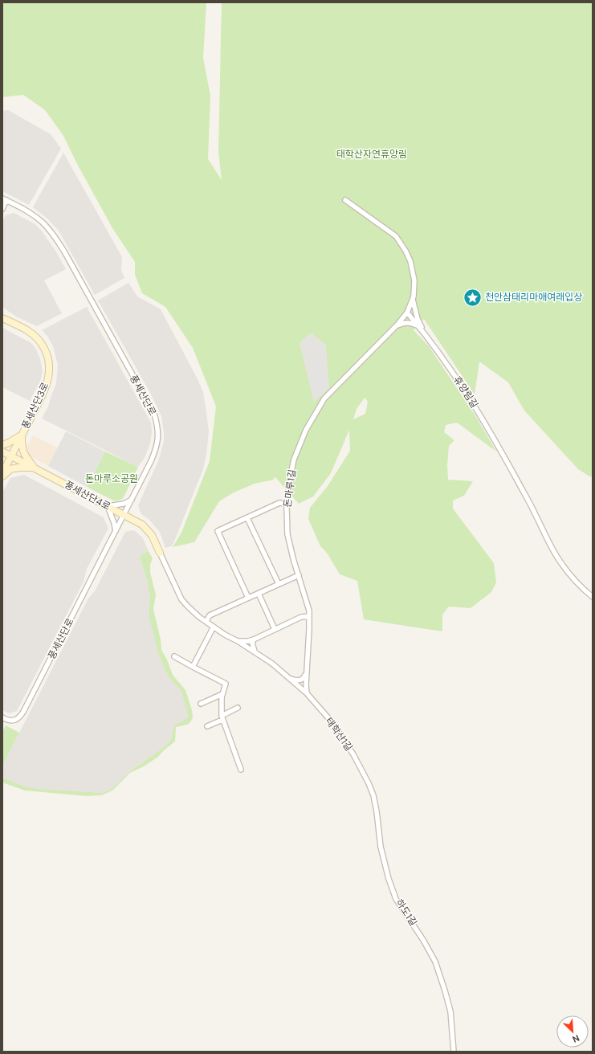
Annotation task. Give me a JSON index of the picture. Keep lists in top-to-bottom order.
{
  "streets": {
    "street": [
      "휴양림길",
      "풍세산단로",
      "풍세산단3로",
      "돈마루1길",
      "풍세산단4로",
      "태학산1길",
      "하도1길"
    ]
  },
  "crossings": [
    ["휴양림길", "돈마루1길"],
    ["풍세산단로", "풍세산단4로"],
    ["풍세산단3로", "풍세산단4로"],
    ["돈마루1길", "태학산1길"],
    ["태학산1길", "하도1길"]
  ],
  "parks": ["태학산자연휴양림", "돈마루소공원"],
  "places": {
    "place": ["천안삼태리마애여래입상"]
  },
  "north": "bottom right"
}
